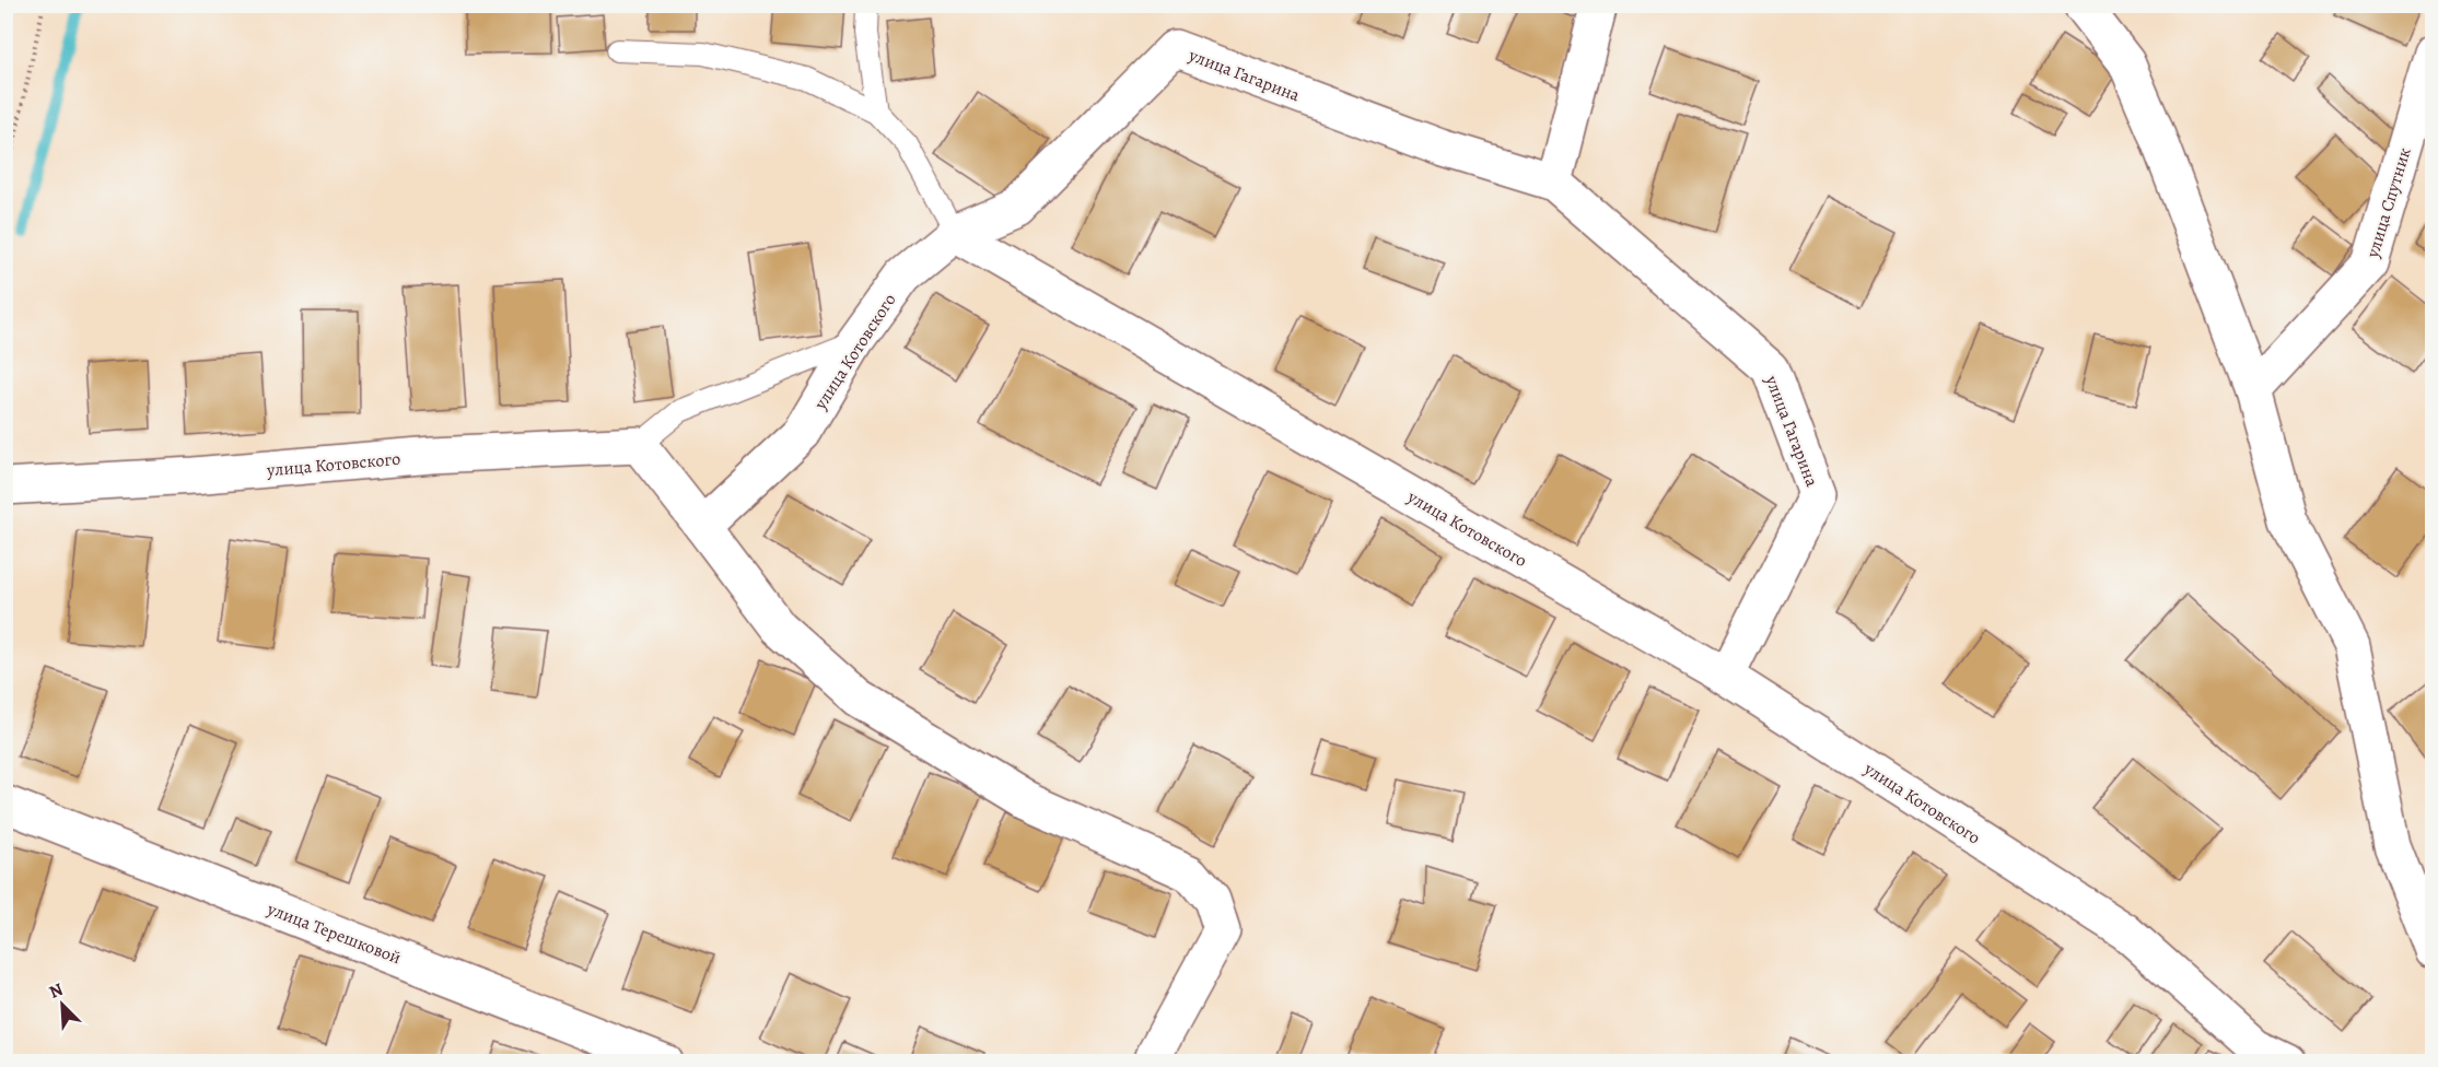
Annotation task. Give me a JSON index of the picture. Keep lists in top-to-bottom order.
{
  "streets": {
    "street": [
      "улица Гагарина",
      "улица Спутник",
      "улица Котовского",
      "улица Терешковой"
    ]
  },
  "crossings": [
    ["улица Гагарина", "улица Котовского"]
  ],
  "north": "top left"
}
